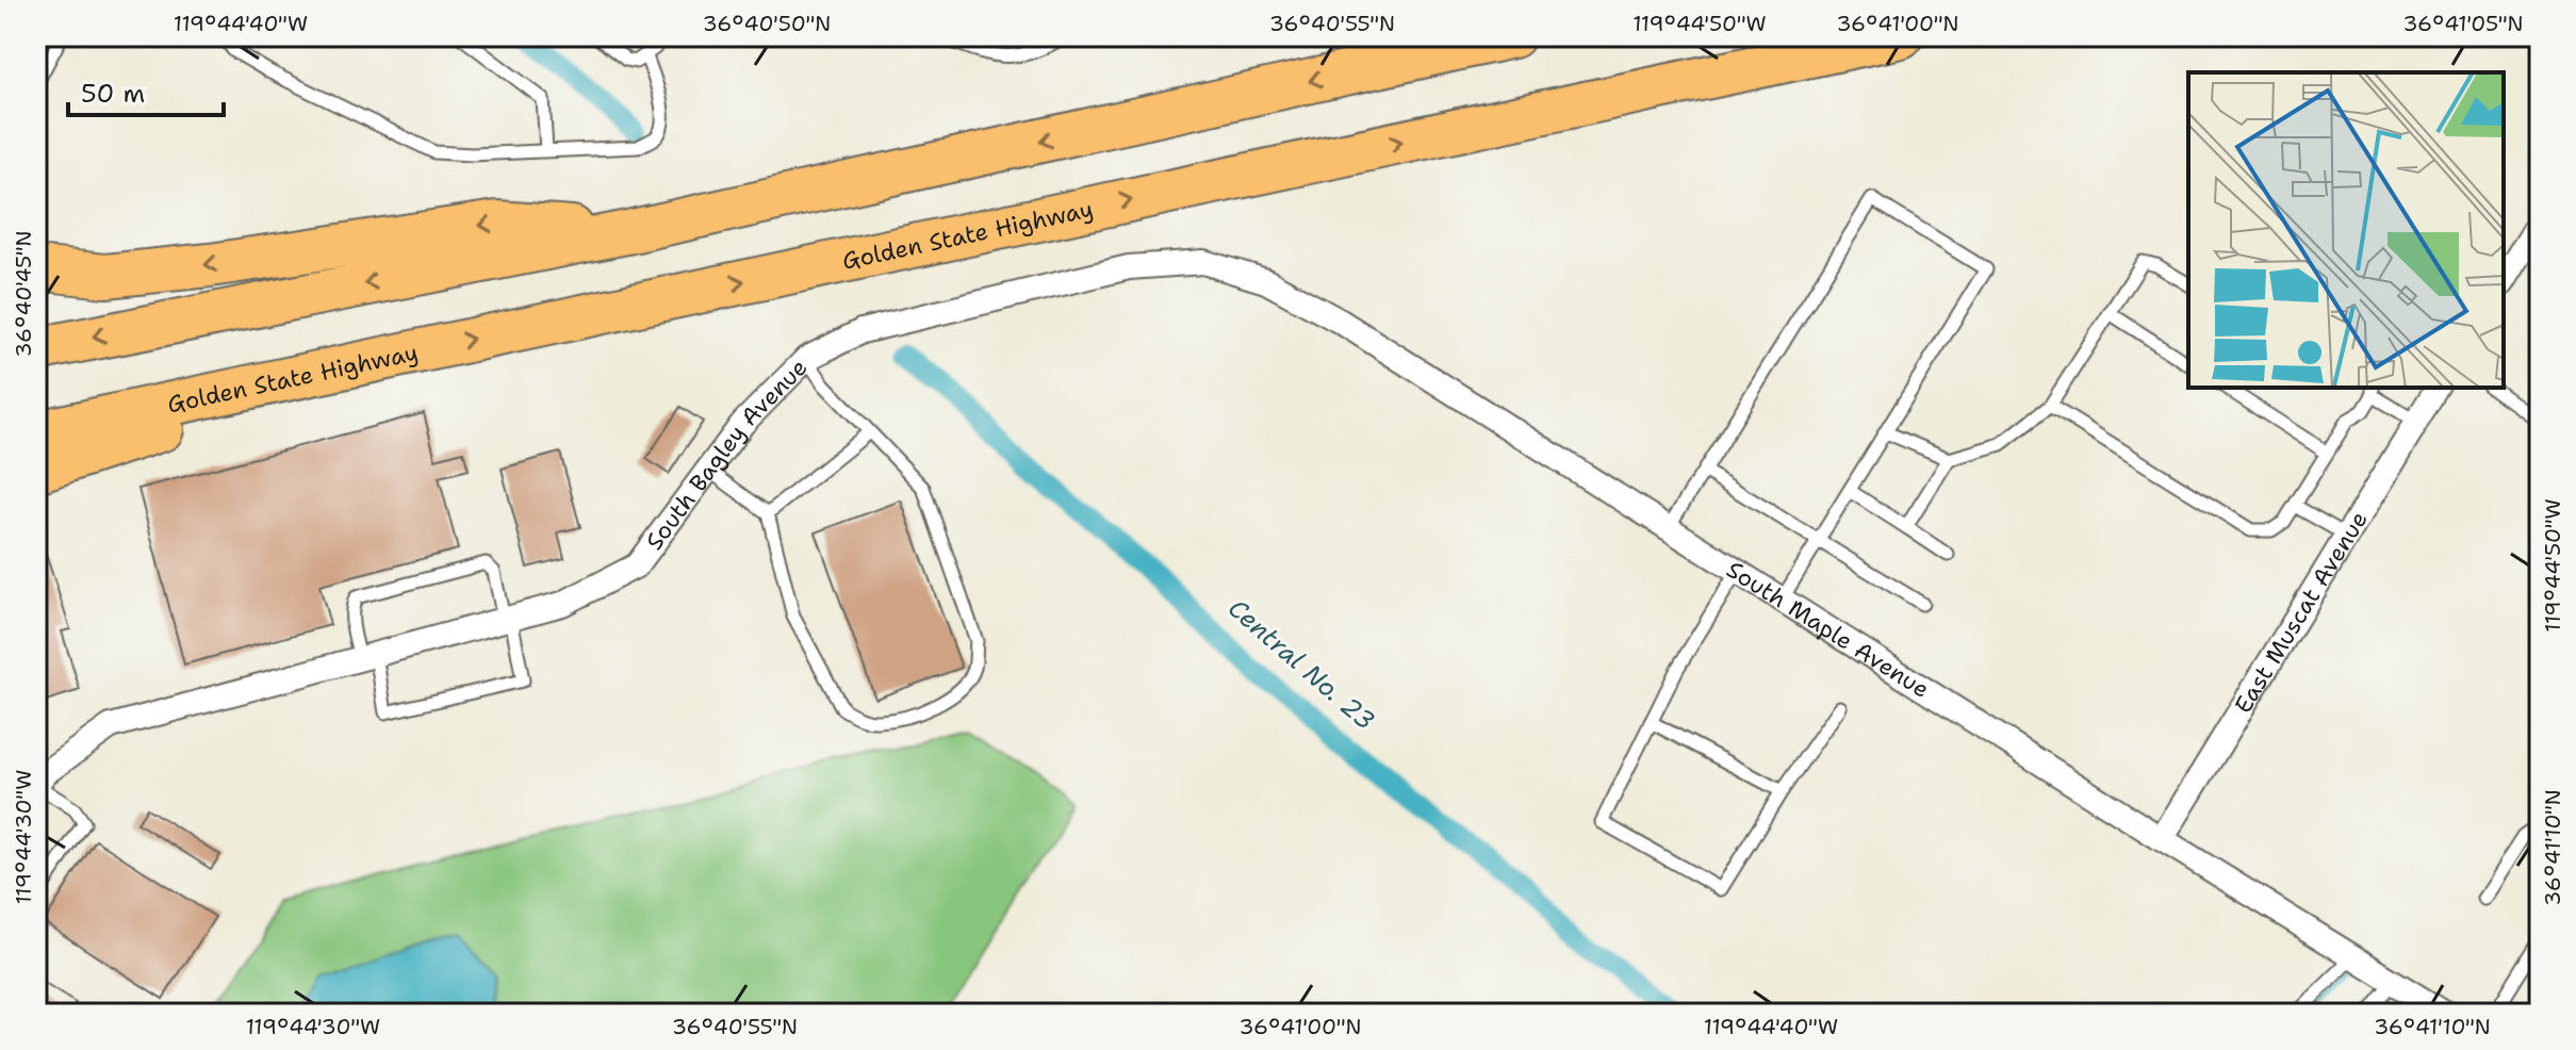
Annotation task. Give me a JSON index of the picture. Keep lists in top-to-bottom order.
{
  "streets": {
    "highway": ["Golden State Highway"],
    "street": ["South Bagley Avenue", "East Muscat Avenue", "South Maple Avenue"]
  },
  "crossings": [
    ["South Bagley Avenue", "South Maple Avenue"],
    ["East Muscat Avenue", "South Maple Avenue"]
  ],
  "water": ["Central No. 23"],
  "scale_bar": "50 m",
  "coordinates": [
    "119°44'40\"W",
    "36°40'50\"N",
    "36°40'55\"N",
    "119°44'50\"W",
    "36°41'00\"N",
    "36°41'05\"N",
    "36°40'45\"N",
    "119°44'30\"W",
    "36°41'10\"N"
  ]
}
